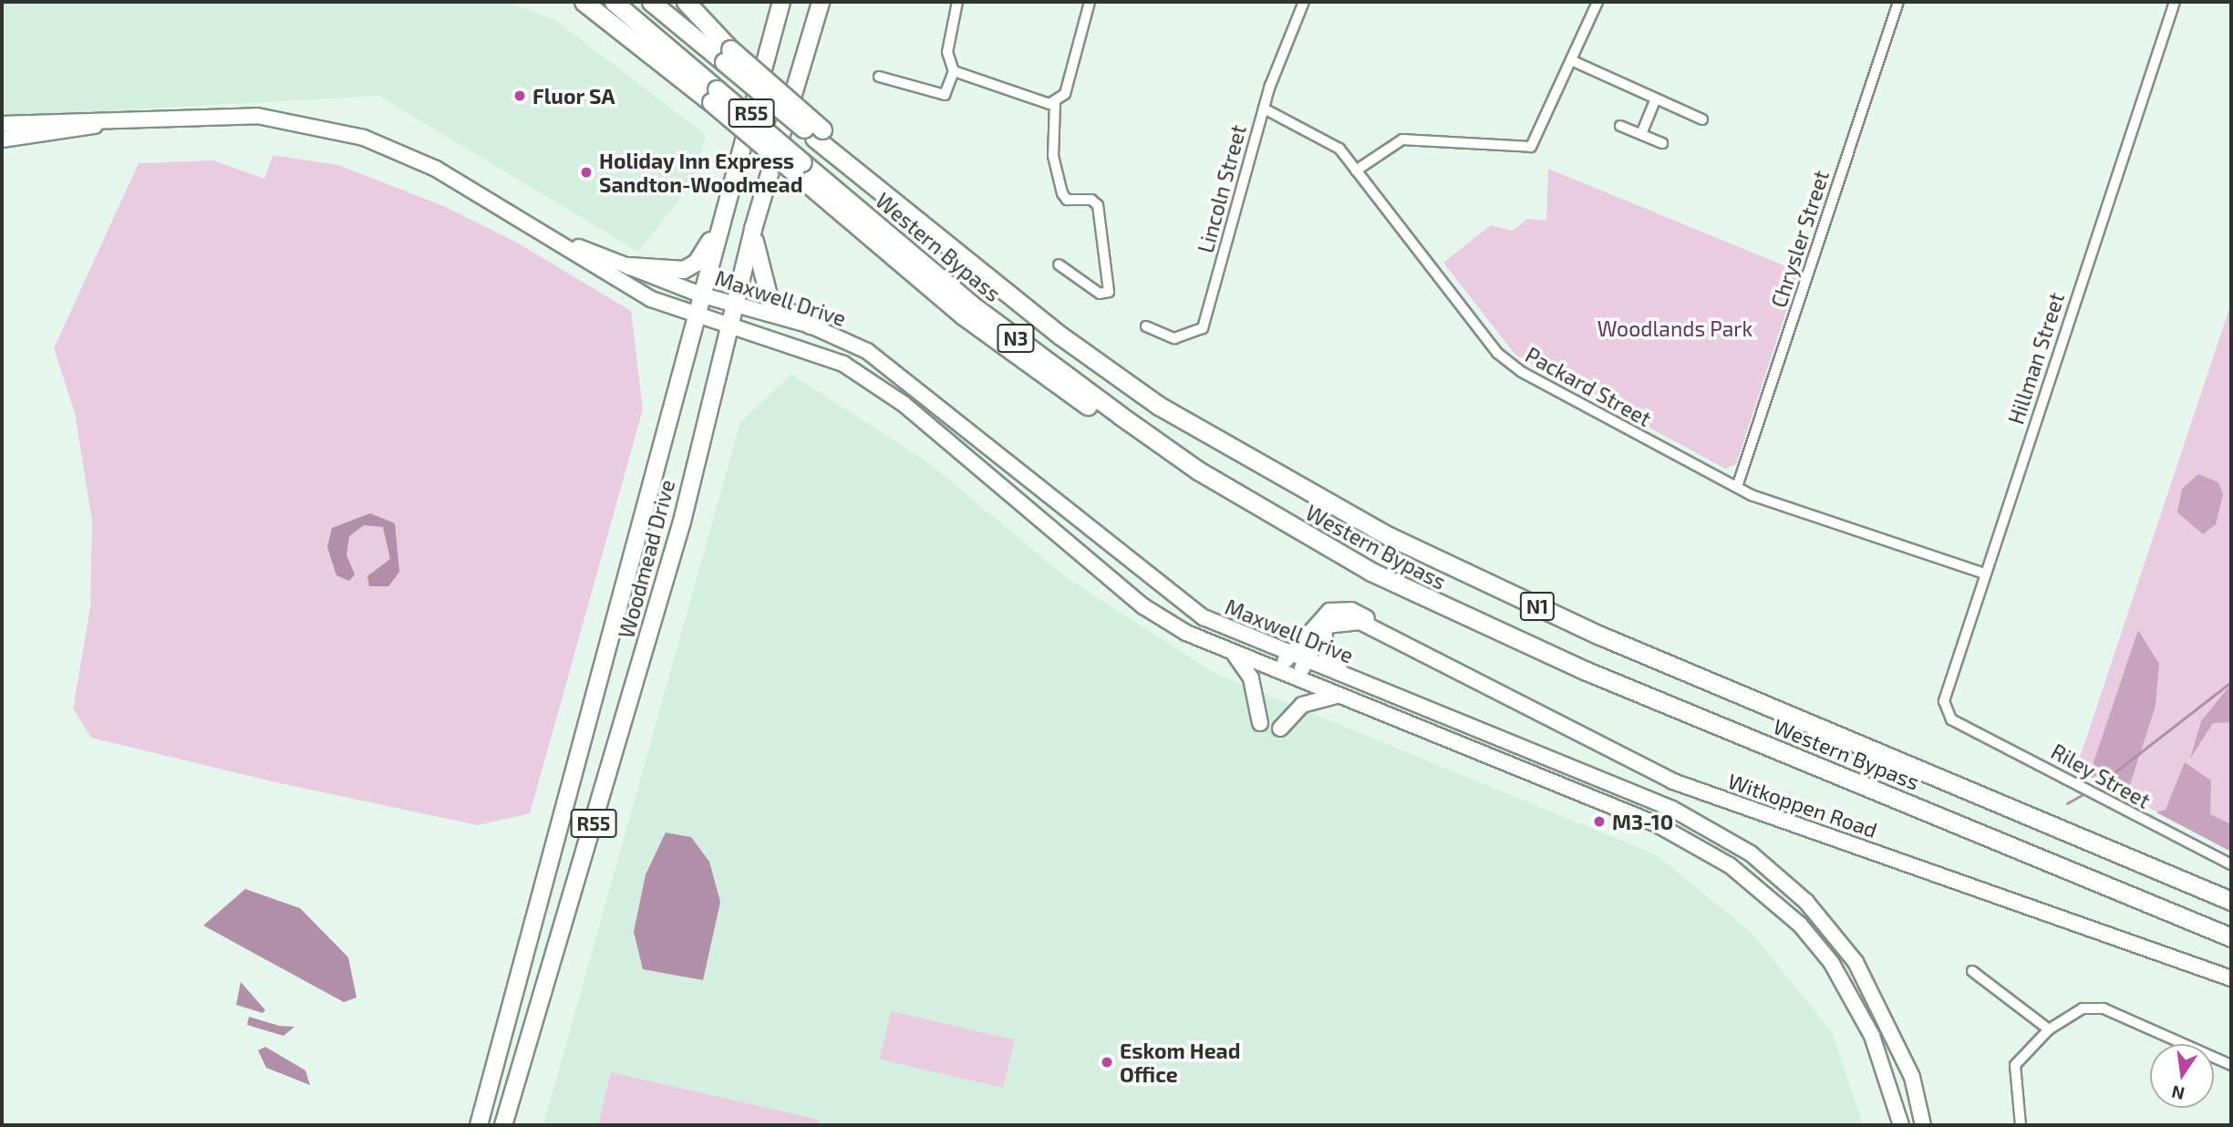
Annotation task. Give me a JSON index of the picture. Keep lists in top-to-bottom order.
{
  "streets": {
    "highway": ["Western Bypass", "N3", "N1"],
    "main road": [
      "R55",
      "Maxwell Drive",
      "Woodmead Drive",
      "Witkoppen Road"
    ],
    "street": [
      "Lincoln Street",
      "Chrysler Street",
      "Hillman Street",
      "Packard Street",
      "Riley Street"
    ]
  },
  "crossings": [
    ["Lincoln Street", "Packard Street"],
    ["Chrysler Street", "Packard Street"],
    ["Maxwell Drive", "Woodmead Drive"],
    ["Maxwell Drive", "Witkoppen Road"],
    ["Hillman Street", "Packard Street"],
    ["Hillman Street", "Riley Street"]
  ],
  "parks": ["Woodlands Park"],
  "places": [
    "Fluor SA",
    "Holiday Inn Express Sandton-Woodmead",
    "M3-10",
    "Eskom Head Office"
  ],
  "north": "bottom"
}
